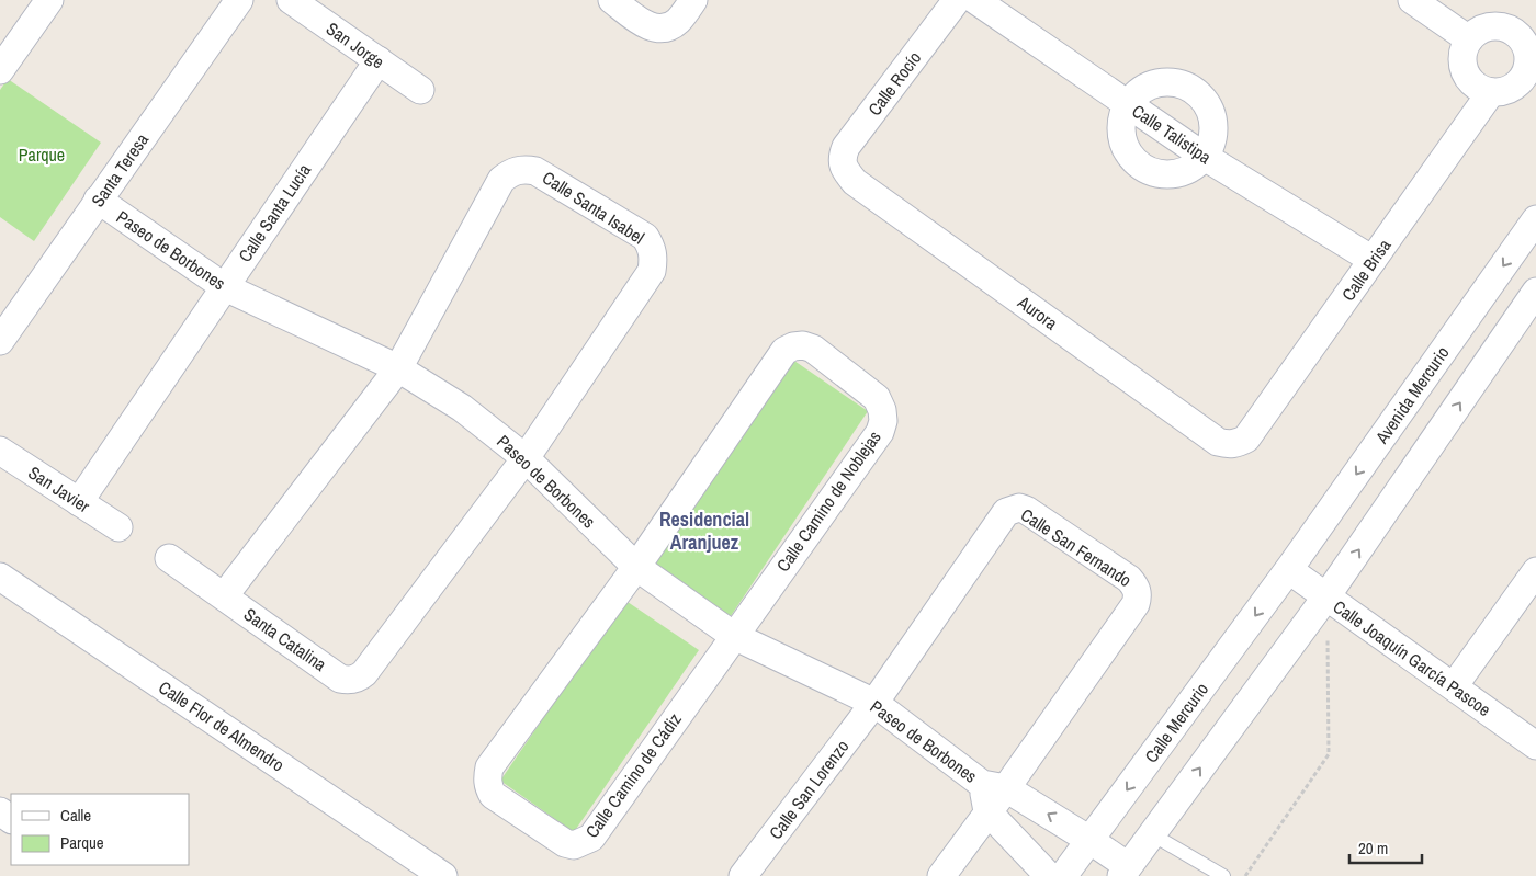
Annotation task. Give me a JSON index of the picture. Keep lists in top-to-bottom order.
{
  "streets": {
    "street": [
      "San Jorge",
      "Calle Rocío",
      "Calle Talistipa",
      "Santa Teresa",
      "Calle Santa Isabel",
      "Calle Santa Lucía",
      "Paseo de Borbones",
      "Calle Brisa",
      "Aurora",
      "Avenida Mercurio",
      "San Javier",
      "Calle Camino de Noblejas",
      "Calle San Fernando",
      "Santa Catalina",
      "Calle Joaquín García Pascoe",
      "Calle Mercurio",
      "Calle Flor de Almendro",
      "Calle Camino de Cádiz",
      "Calle San Lorenzo"
    ]
  },
  "crossings": [
    ["San Jorge", "Calle Santa Lucía"],
    ["Calle Rocío", "Aurora"],
    ["Calle Talistipa", "Calle Brisa"],
    ["Santa Teresa", "Paseo de Borbones"],
    ["Calle Santa Isabel", "Paseo de Borbones"],
    ["Calle Santa Isabel", "Santa Catalina"],
    ["Calle Santa Lucía", "Paseo de Borbones"],
    ["Calle Santa Lucía", "San Javier"],
    ["Paseo de Borbones", "Calle Camino de Noblejas"],
    ["Paseo de Borbones", "Calle San Fernando"],
    ["Paseo de Borbones", "Santa Catalina"],
    ["Paseo de Borbones", "Calle Mercurio"],
    ["Paseo de Borbones", "Calle Camino de Cádiz"],
    ["Paseo de Borbones", "Calle San Lorenzo"],
    ["Calle Brisa", "Aurora"],
    ["Avenida Mercurio", "Calle Joaquín García Pascoe"],
    ["Avenida Mercurio", "Calle Mercurio"],
    ["Calle Camino de Noblejas", "Calle Camino de Cádiz"],
    ["Calle San Fernando", "Calle San Lorenzo"],
    ["Calle Joaquín García Pascoe", "Calle Mercurio"]
  ],
  "districts": ["Residencial Aranjuez"],
  "parks": ["Parque"],
  "legend": ["Calle", "Parque"],
  "scale_bar": "20 m"
}
